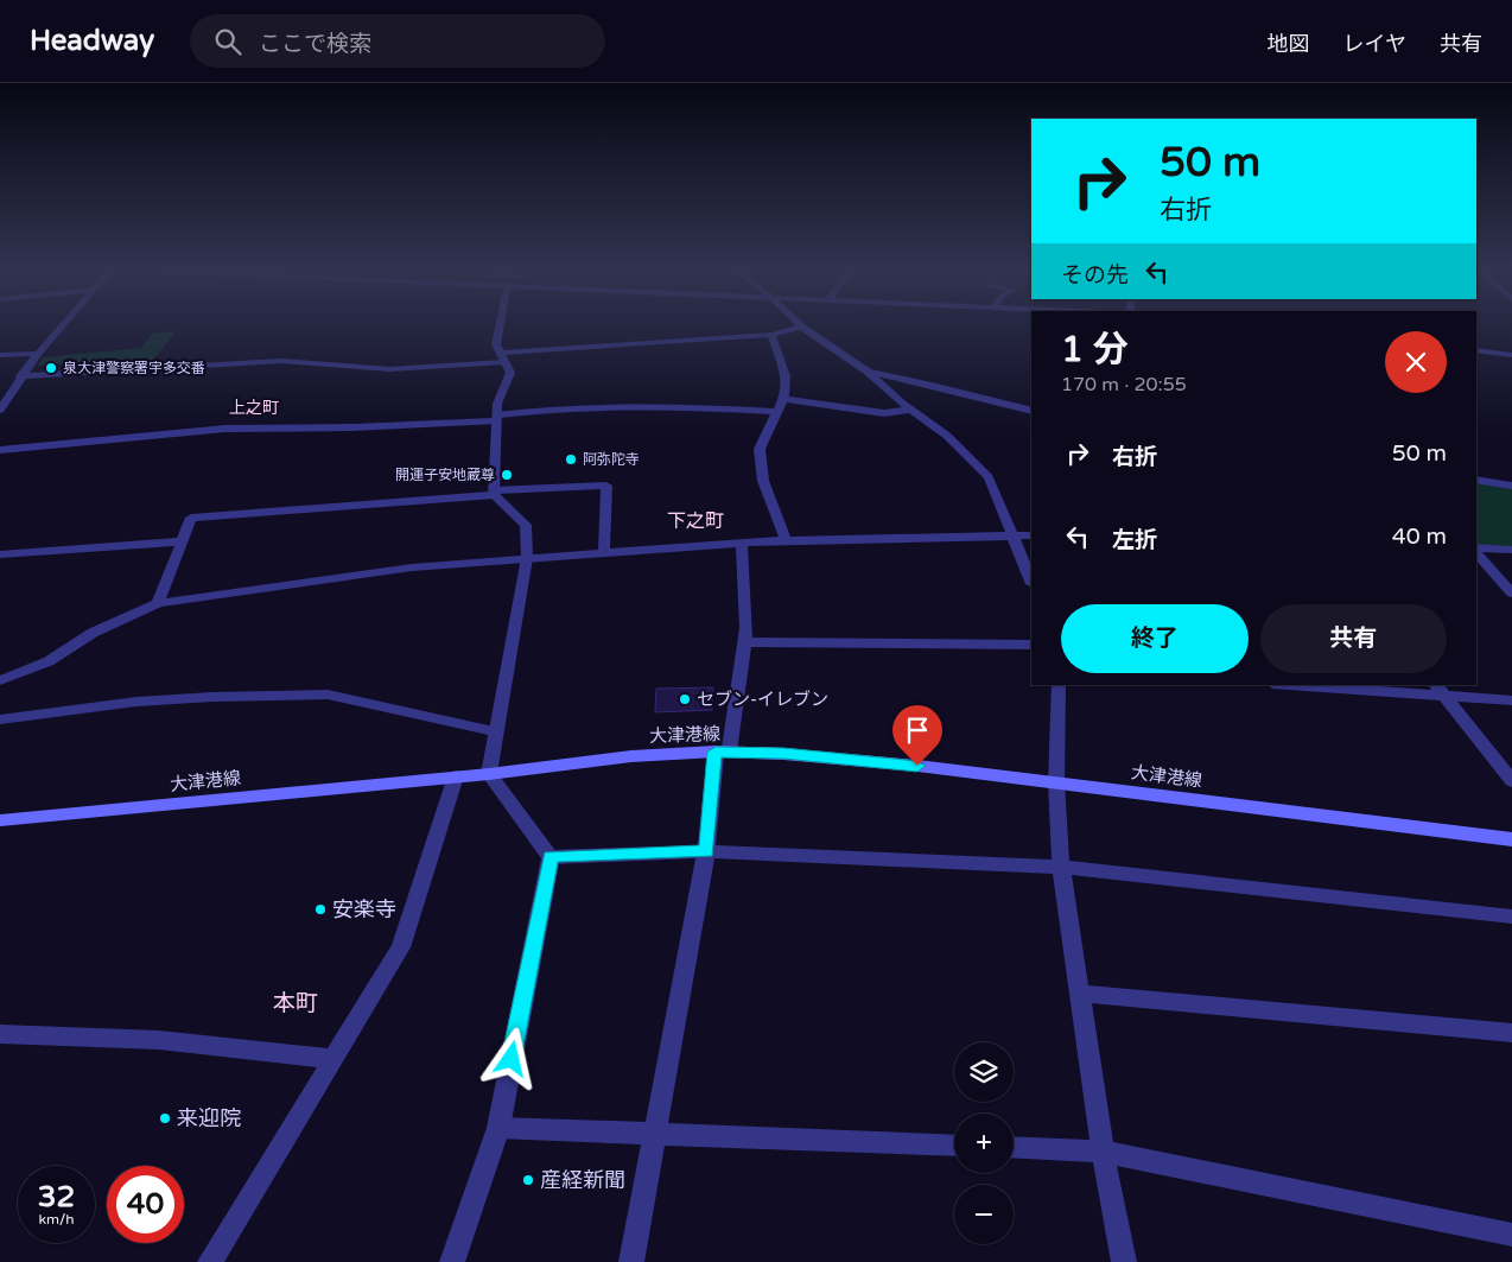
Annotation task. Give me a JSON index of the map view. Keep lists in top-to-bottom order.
{
  "streets": {
    "main road": ["大津港線"]
  },
  "districts": ["上之町", "下之町", "本町"],
  "places": [
    "泉大津警察署宇多交番",
    "阿弥陀寺",
    "開運子安地蔵尊",
    "セブン-イレブン",
    "安楽寺",
    "来迎院",
    "産経新聞"
  ],
  "page": {
    "header": "Headway",
    "search": "ここで検索",
    "nav": ["地図", "レイヤ", "共有"],
    "turn": ["50 m", "右折"],
    "then": "その先",
    "heading": ["1 分", "170 m · 20:55"],
    "list": [
      {
        "name": "右折",
        "value": "50 m"
      },
      {
        "name": "左折",
        "value": "40 m"
      }
    ],
    "buttons": ["終了", "共有"],
    "map_buttons": ["+", "−"],
    "speed": "32 km/h",
    "limit": "40"
  }
}
